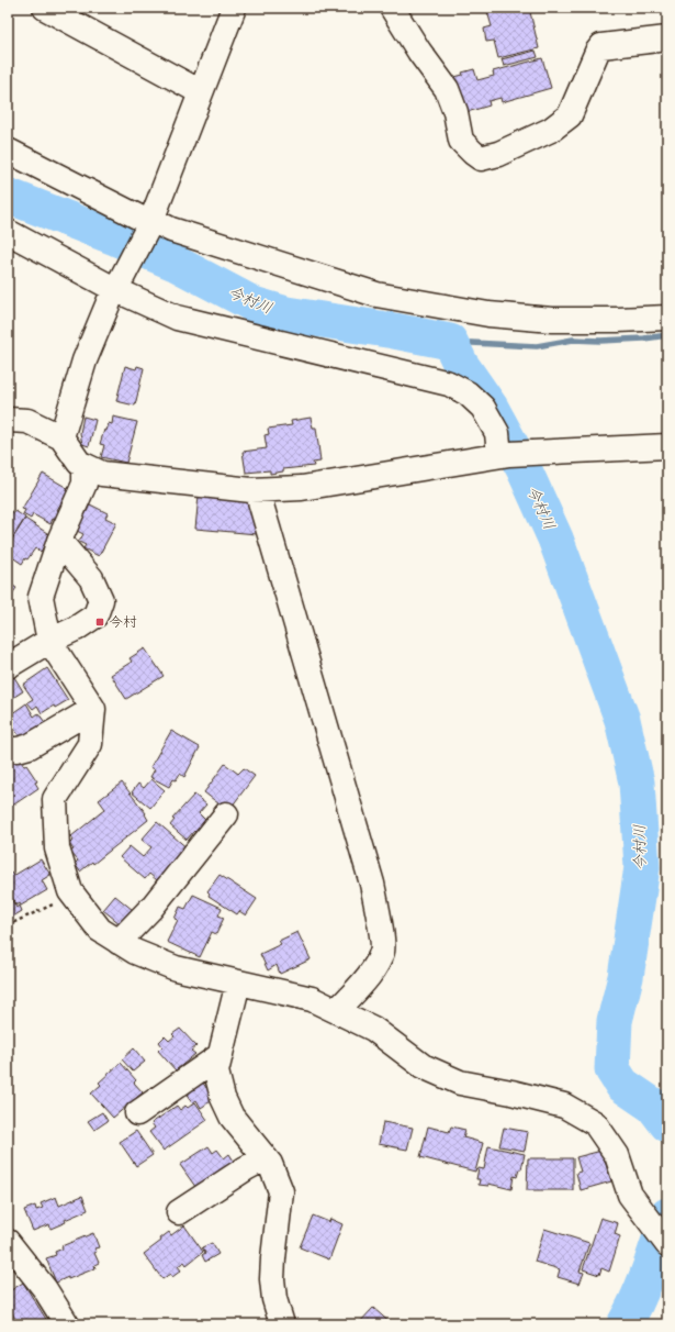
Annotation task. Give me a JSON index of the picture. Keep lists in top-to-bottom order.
{
  "water": ["今村川"],
  "places": {
    "transit": ["今村"]
  }
}
